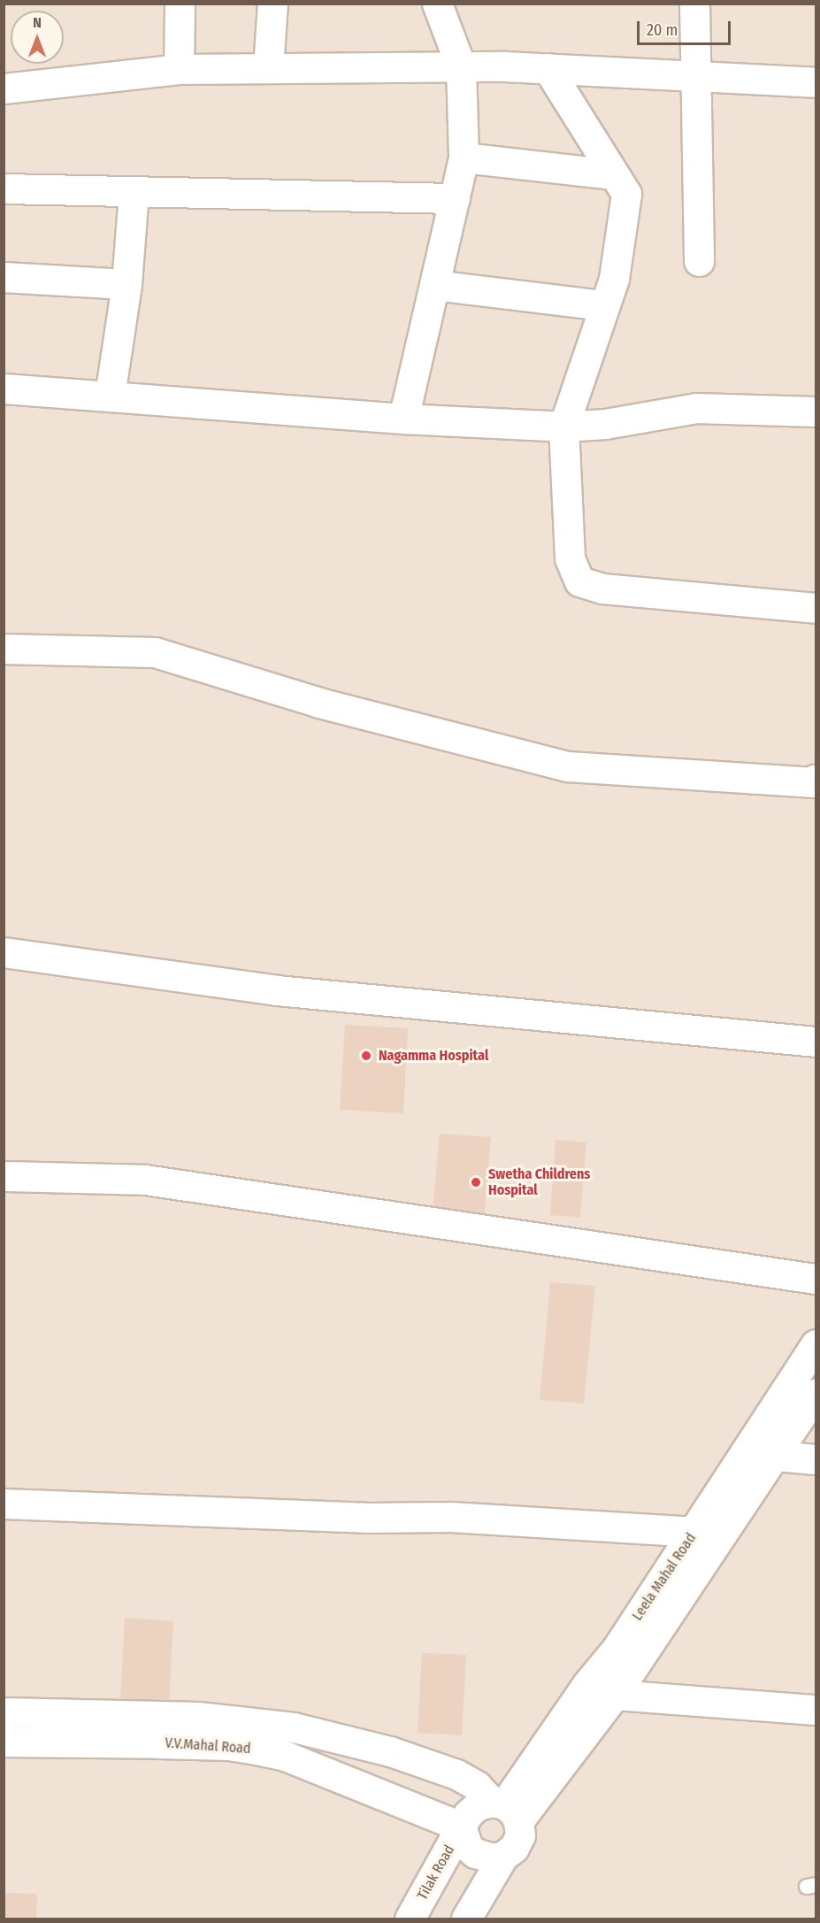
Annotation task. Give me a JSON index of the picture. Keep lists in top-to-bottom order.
{
  "streets": {
    "street": ["Leela Mahal Road", "V.V.Mahal Road", "Tilak Road"]
  },
  "crossings": [
    ["Leela Mahal Road", "V.V.Mahal Road"],
    ["Leela Mahal Road", "Tilak Road"],
    ["V.V.Mahal Road", "Tilak Road"]
  ],
  "places": ["Nagamma Hospital", "Swetha Childrens Hospital"],
  "scale_bar": "20 m",
  "north": "top"
}
